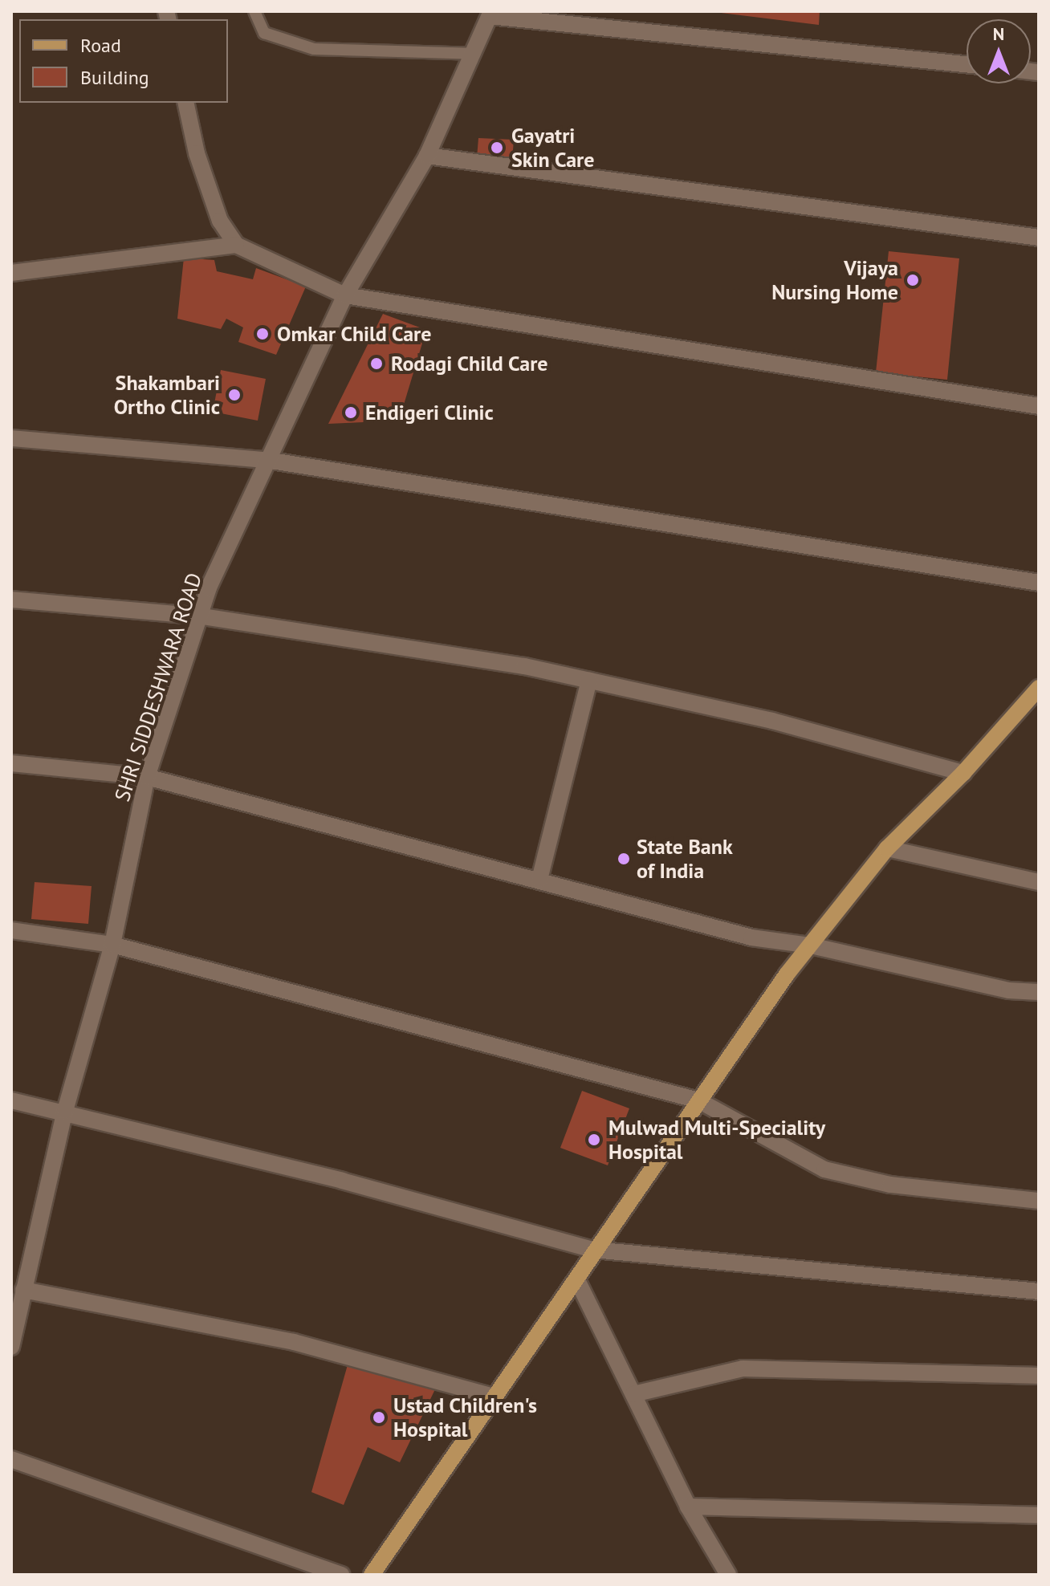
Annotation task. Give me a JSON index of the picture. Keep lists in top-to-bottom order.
{
  "streets": {
    "street": ["SHRI SIDDESHWARA ROAD"]
  },
  "places": [
    "Gayatri Skin Care",
    "Vijaya Nursing Home",
    "Omkar Child Care",
    "Rodagi Child Care",
    "Shakambari Ortho Clinic",
    "Endigeri Clinic",
    "State Bank of India",
    "Mulwad Multi-Speciality Hospital",
    "Ustad Children's Hospital"
  ],
  "legend": ["Road", "Building"],
  "north": "top"
}
